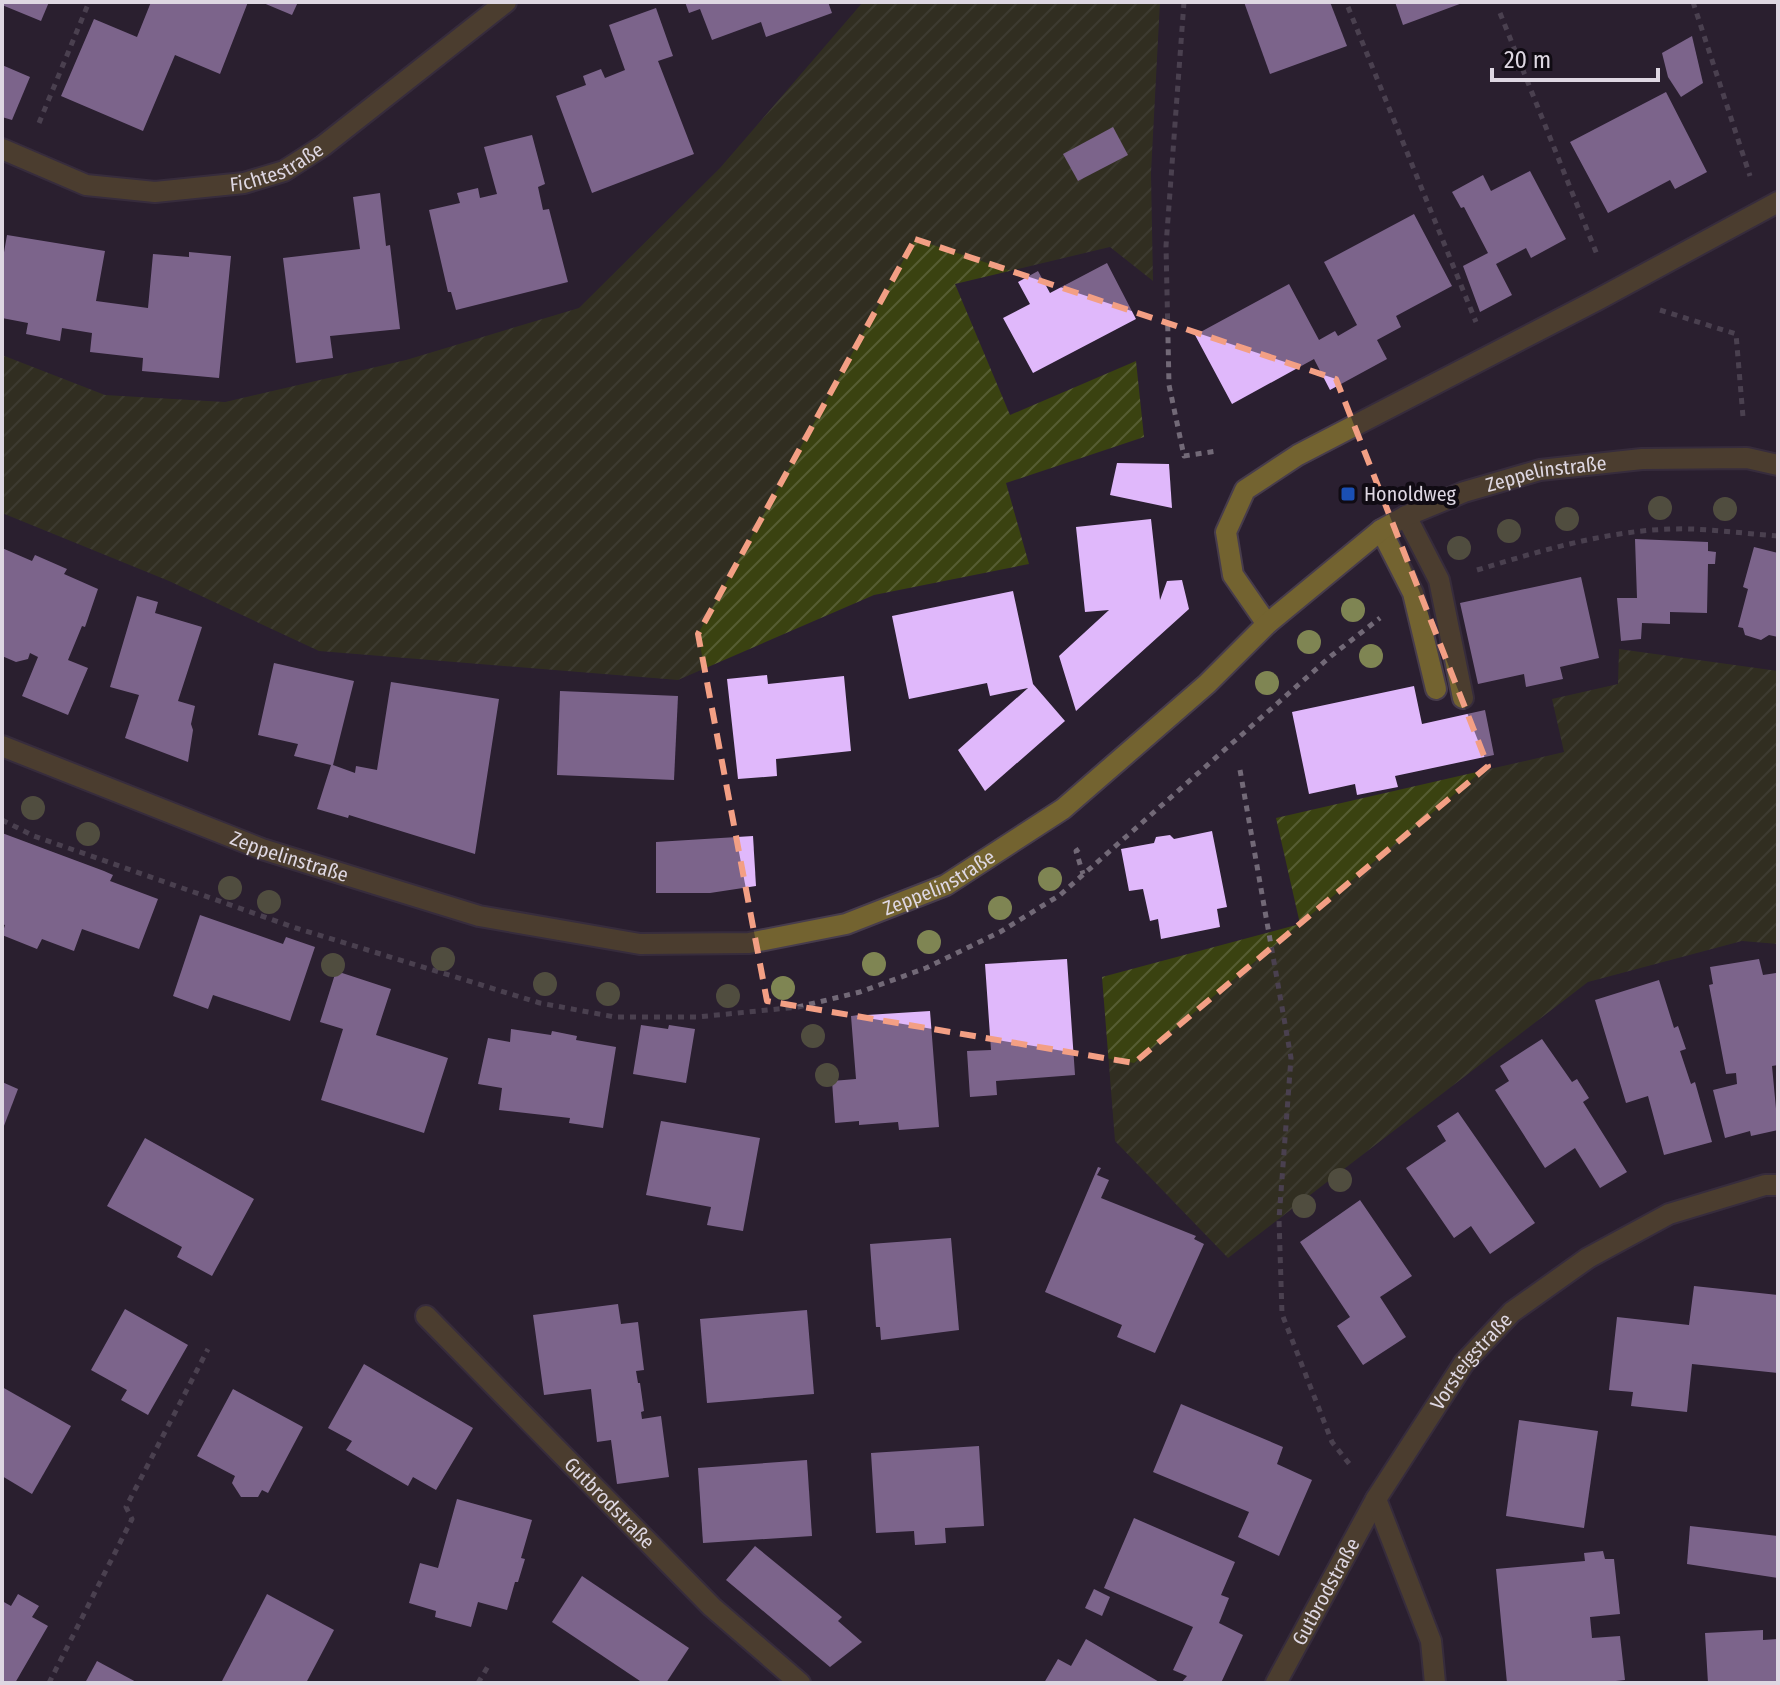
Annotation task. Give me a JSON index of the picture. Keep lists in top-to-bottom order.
{
  "streets": {
    "street": [
      "Fichtestraße",
      "Zeppelinstraße",
      "Vorsteigstraße",
      "Gutbrodstraße"
    ]
  },
  "crossings": [
    ["Vorsteigstraße", "Gutbrodstraße"]
  ],
  "places": {
    "transit": ["Honoldweg"]
  },
  "scale_bar": "20 m"
}
